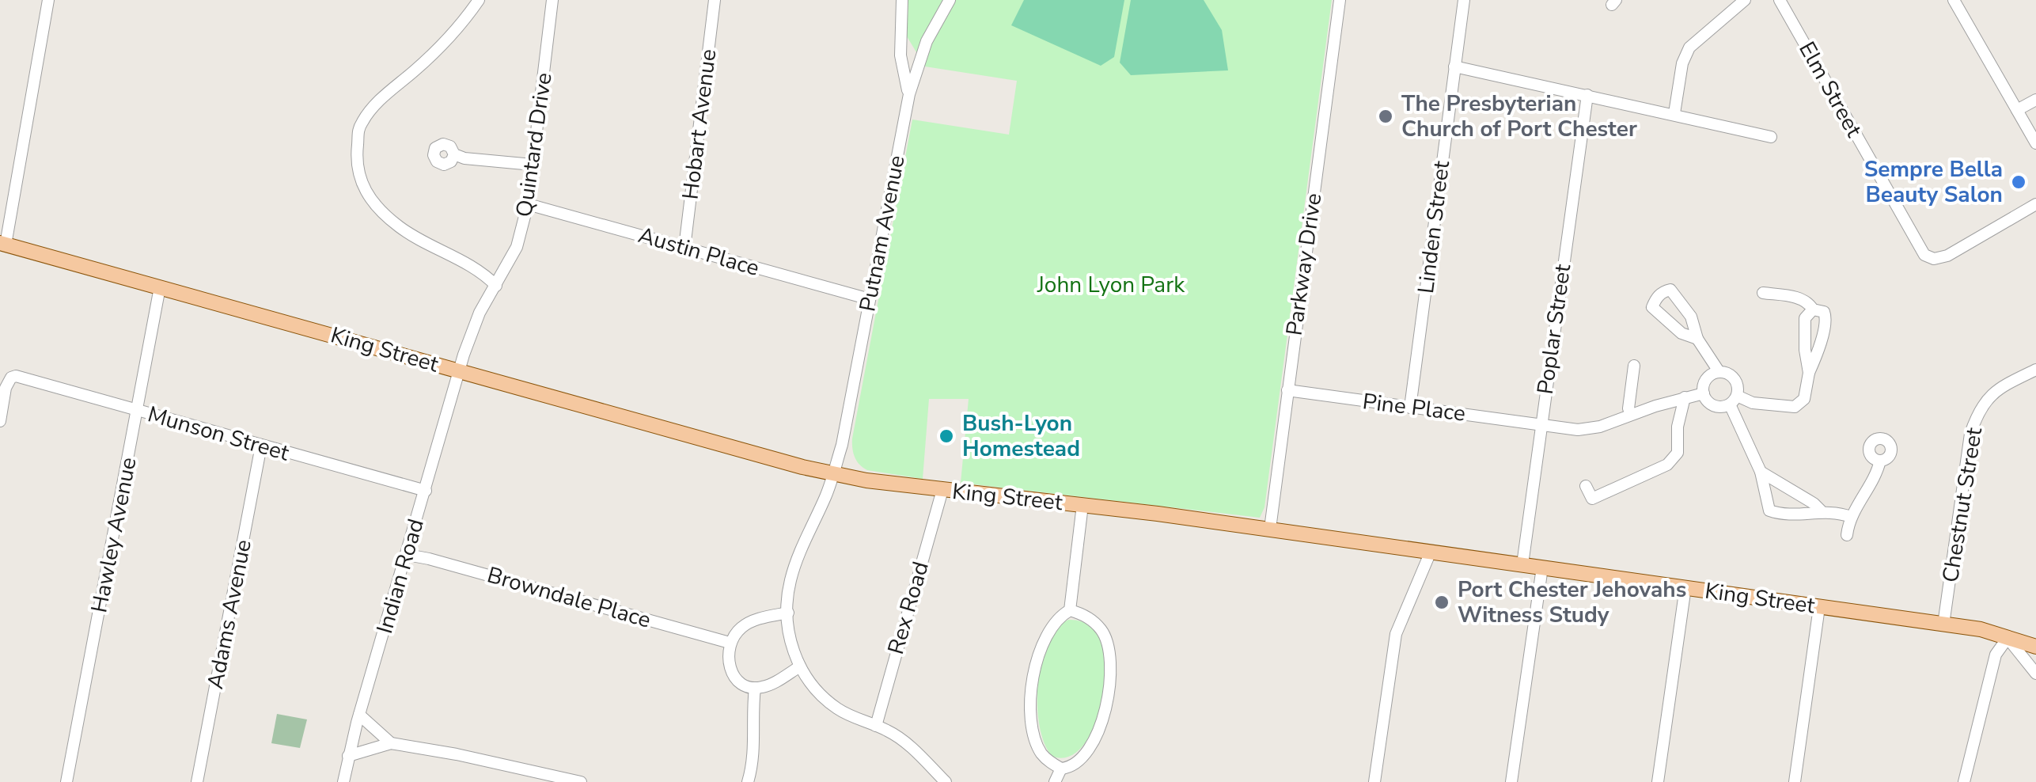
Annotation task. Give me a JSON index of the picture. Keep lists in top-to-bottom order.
{
  "streets": {
    "main road": ["King Street"],
    "street": [
      "Elm Street",
      "Hobart Avenue",
      "Quintard Drive",
      "Linden Street",
      "Putnam Avenue",
      "Austin Place",
      "Parkway Drive",
      "Poplar Street",
      "Pine Place",
      "Munson Street",
      "Chestnut Street",
      "Hawley Avenue",
      "Indian Road",
      "Browndale Place",
      "Rex Road",
      "Adams Avenue"
    ]
  },
  "crossings": [
    ["Hobart Avenue", "Austin Place"],
    ["Quintard Drive", "Austin Place"],
    ["Quintard Drive", "King Street"],
    ["Quintard Drive", "Indian Road"],
    ["Linden Street", "Pine Place"],
    ["Putnam Avenue", "Austin Place"],
    ["Putnam Avenue", "King Street"],
    ["Parkway Drive", "King Street"],
    ["Parkway Drive", "Pine Place"],
    ["Poplar Street", "King Street"],
    ["Poplar Street", "Pine Place"],
    ["King Street", "Chestnut Street"],
    ["King Street", "Hawley Avenue"],
    ["King Street", "Indian Road"],
    ["King Street", "Rex Road"],
    ["Munson Street", "Hawley Avenue"],
    ["Munson Street", "Indian Road"],
    ["Munson Street", "Adams Avenue"],
    ["Indian Road", "Browndale Place"]
  ],
  "parks": ["John Lyon Park"],
  "places": [
    "The Presbyterian Church of Port Chester",
    "Sempre Bella Beauty Salon",
    "Bush-Lyon Homestead",
    "Port Chester Jehovahs Witness Study"
  ]
}
